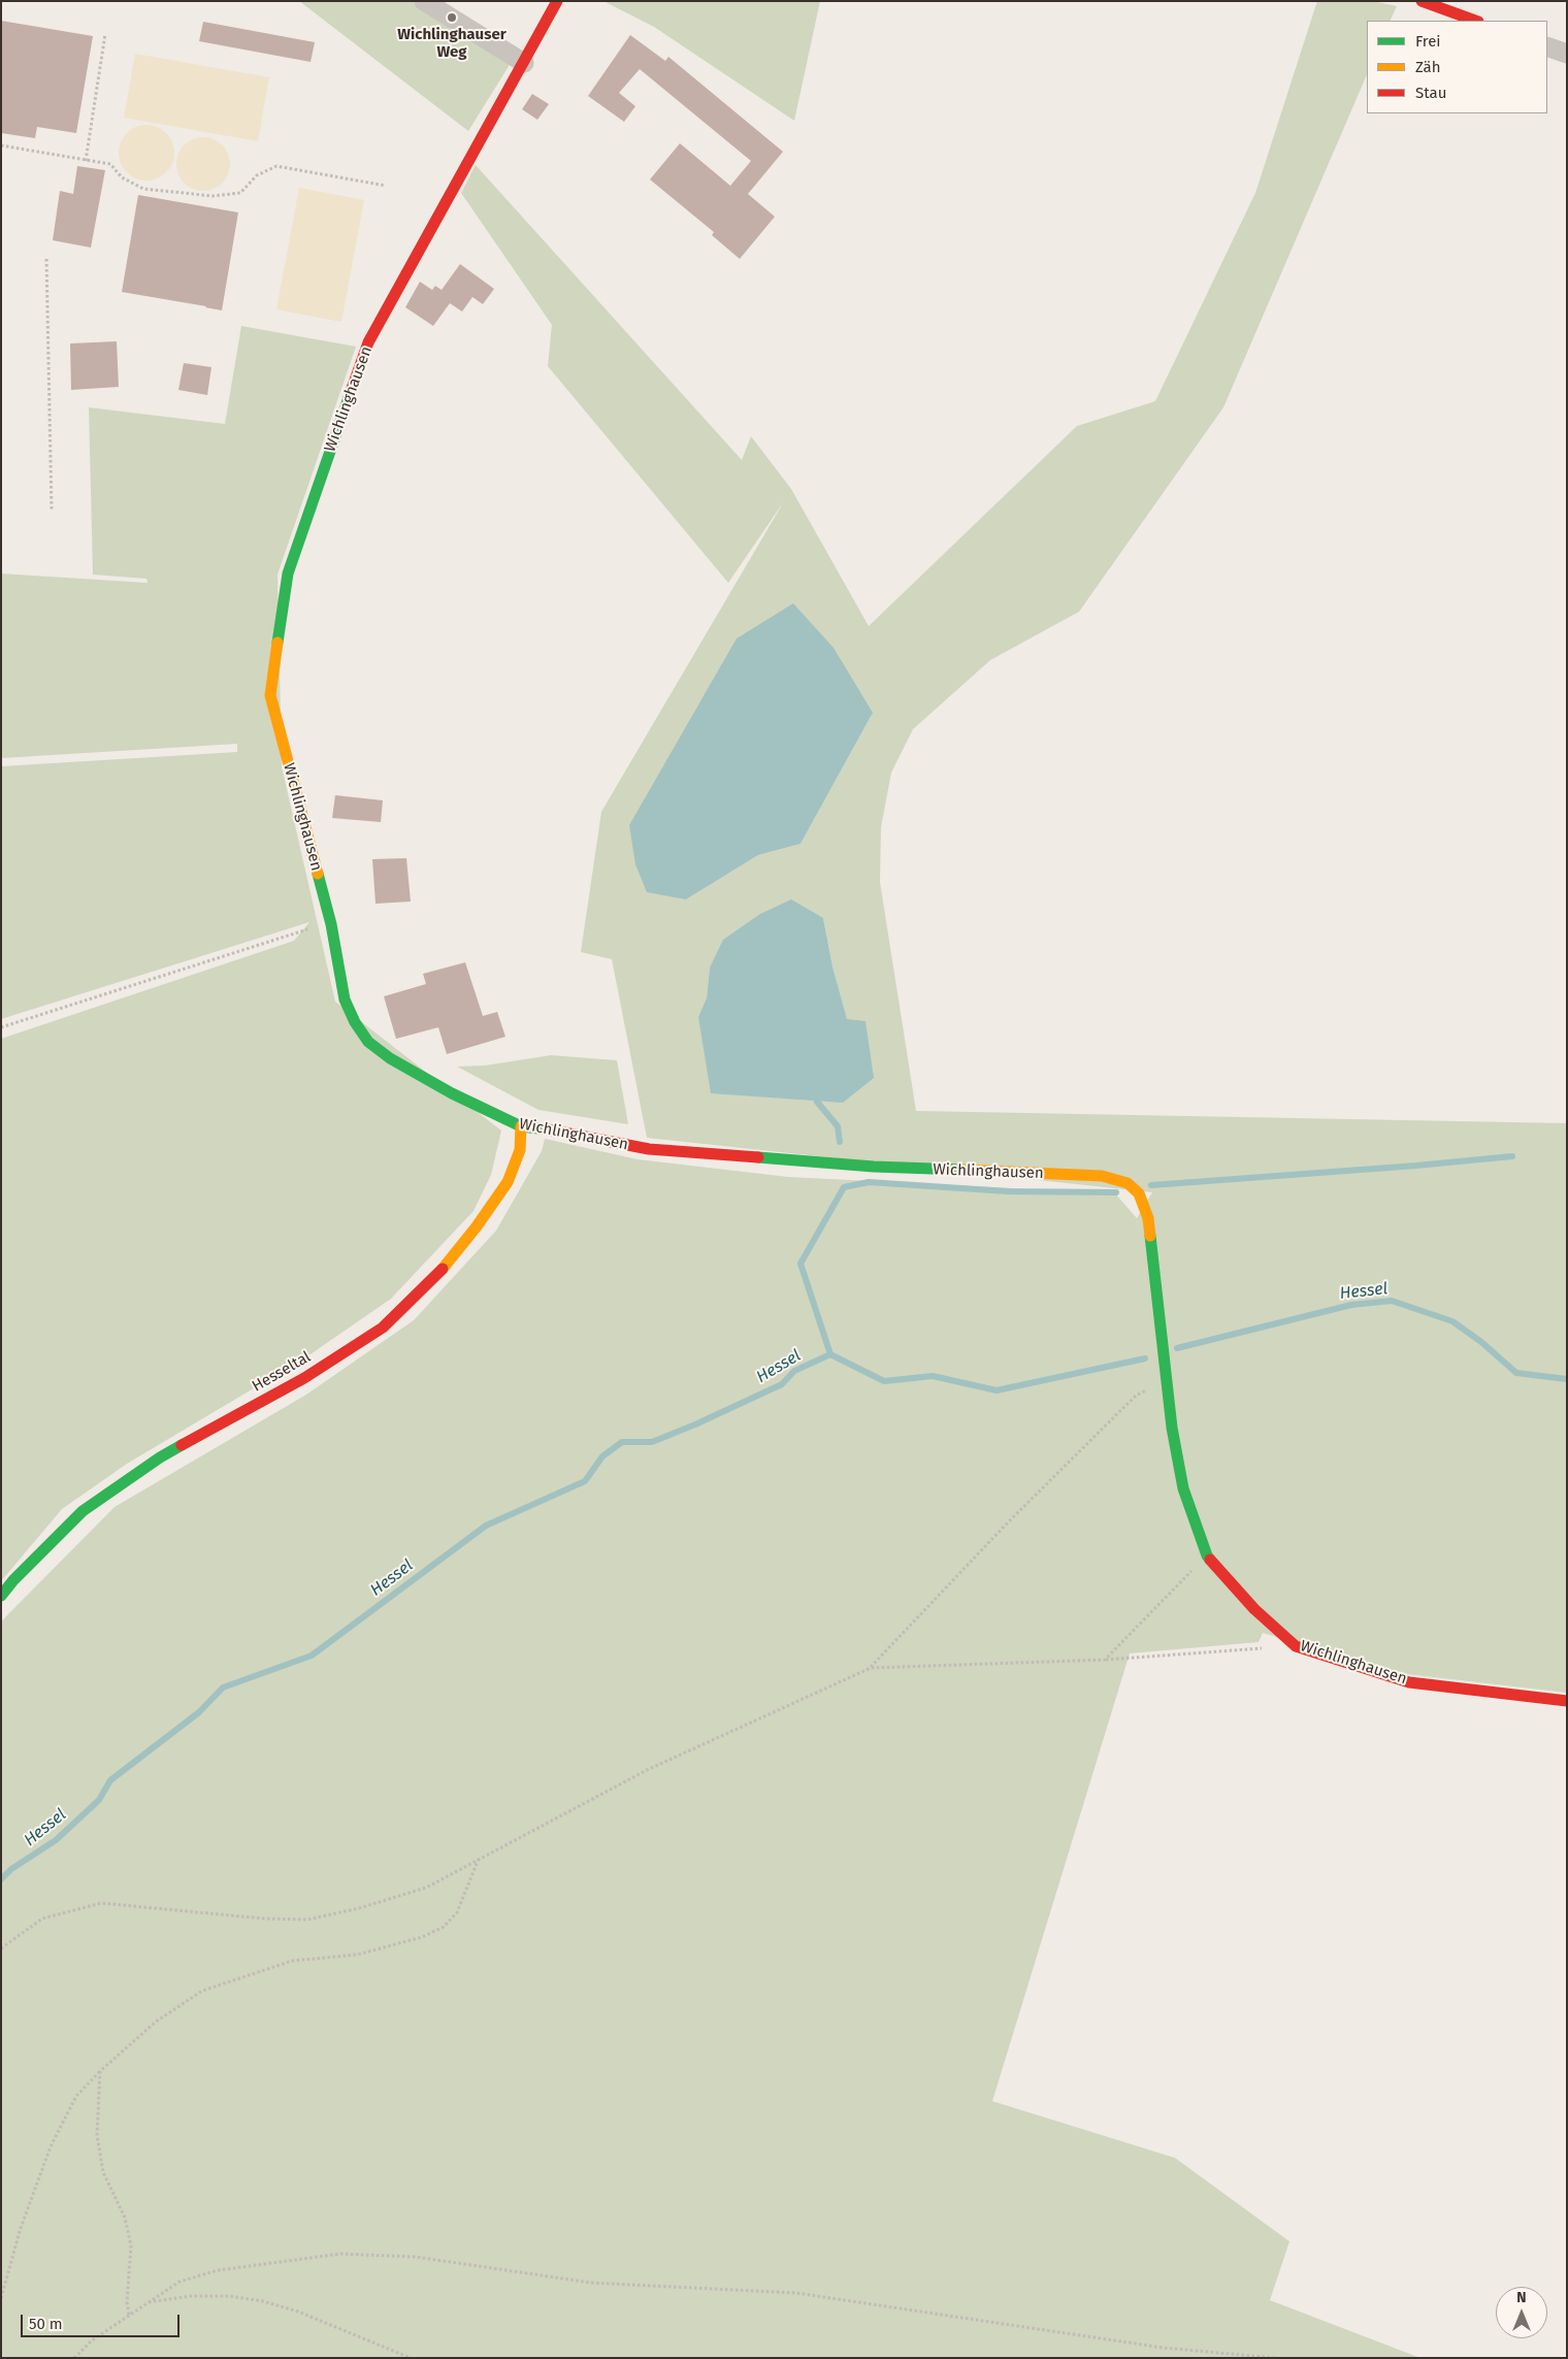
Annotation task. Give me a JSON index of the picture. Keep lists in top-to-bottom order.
{
  "streets": {
    "street": ["Wichlinghausen", "Hesseltal"]
  },
  "crossings": [
    ["Wichlinghausen", "Hesseltal"]
  ],
  "water": ["Hessel"],
  "places": ["Wichlinghauser Weg"],
  "legend": ["Frei", "Zäh", "Stau"],
  "scale_bar": "50 m",
  "north": "top"
}
